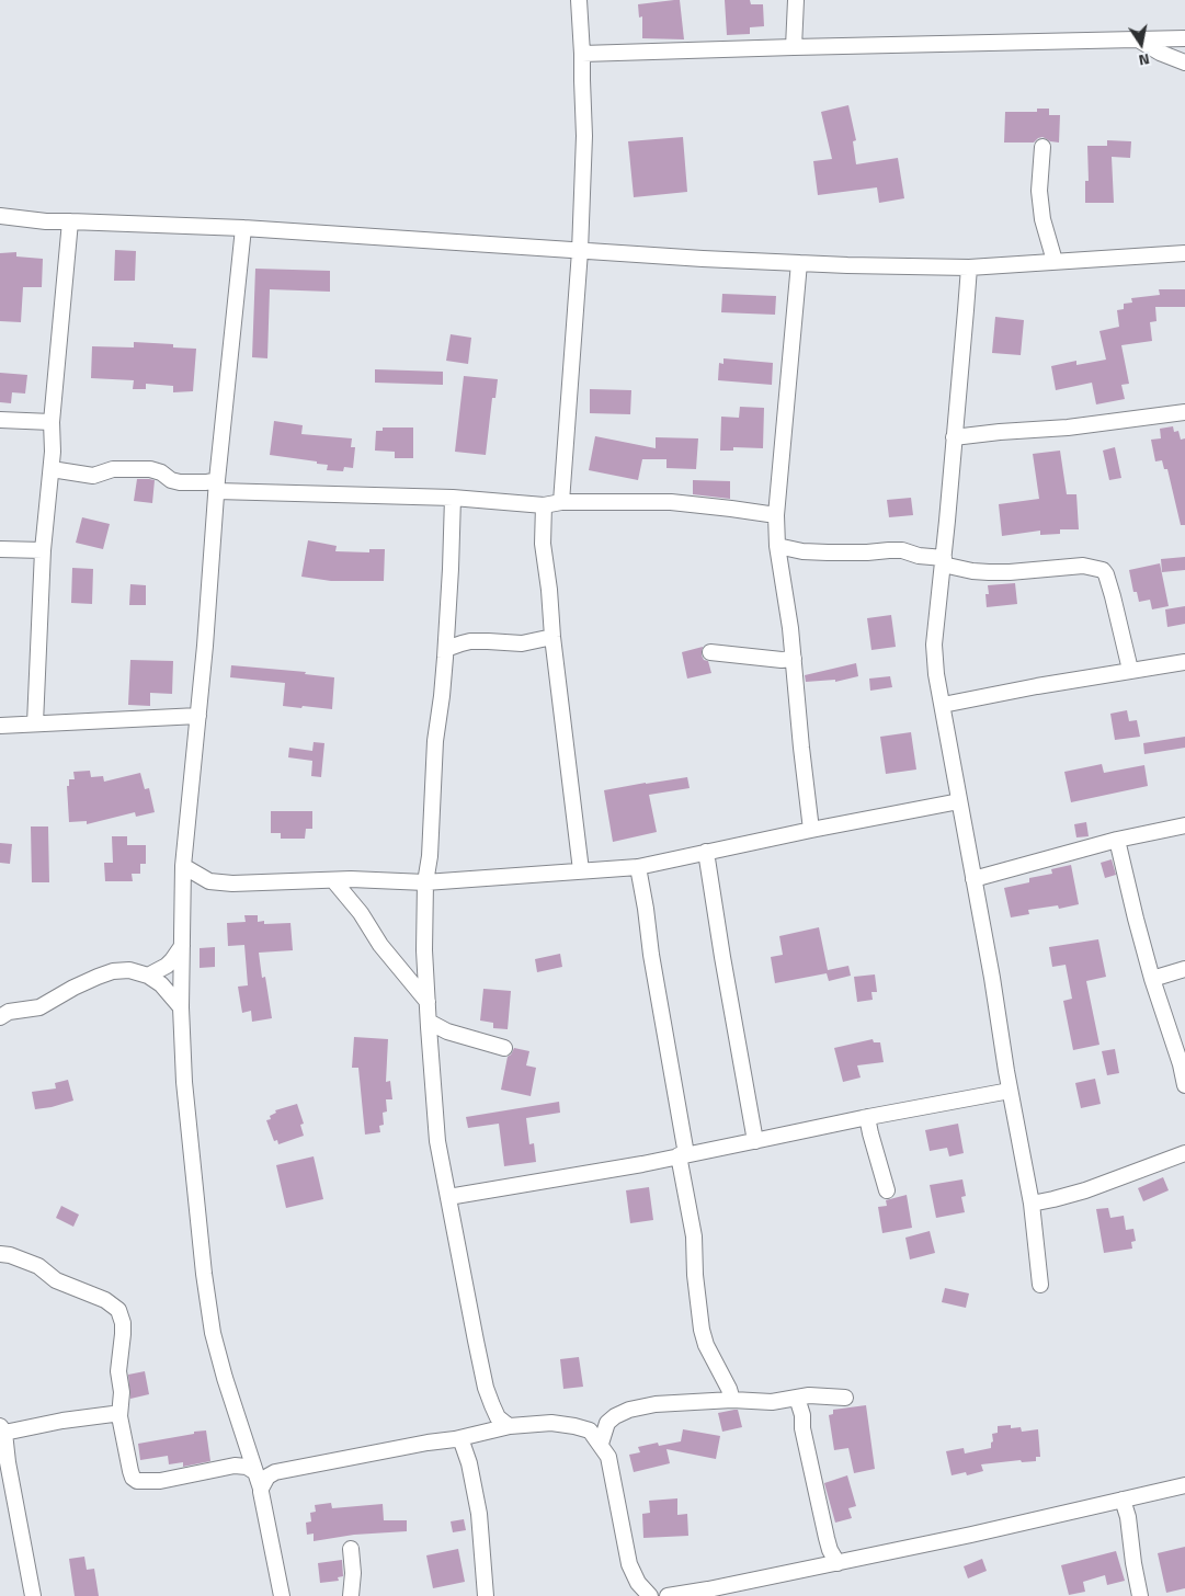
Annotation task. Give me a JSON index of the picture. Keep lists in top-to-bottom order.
{
  "north": "bottom"
}
